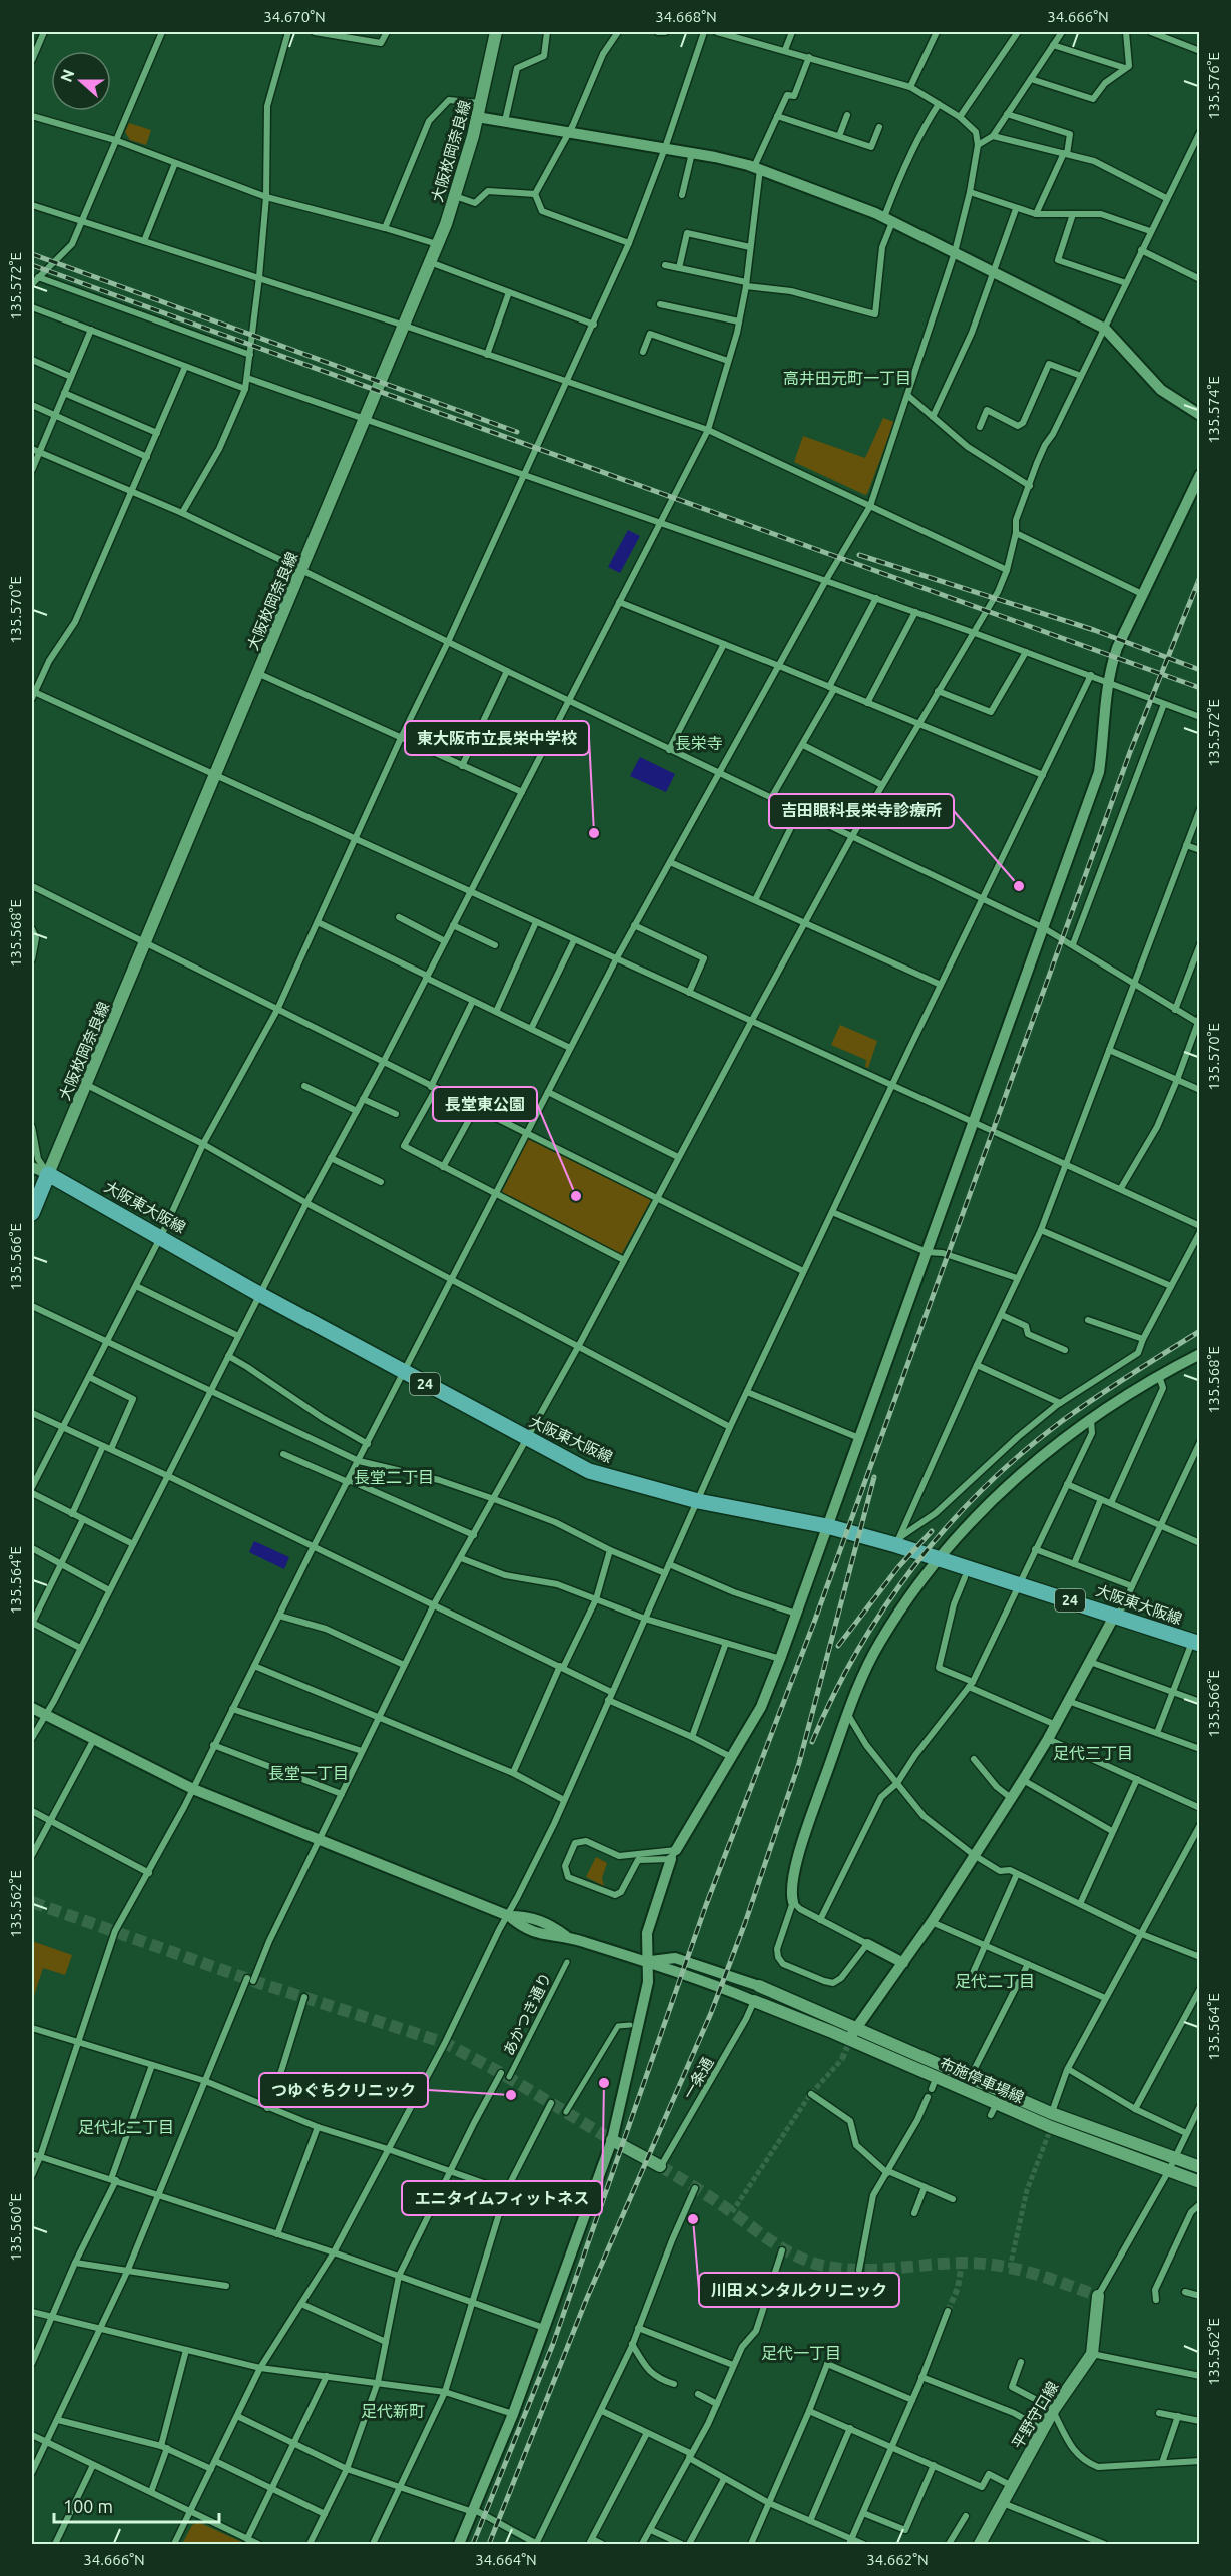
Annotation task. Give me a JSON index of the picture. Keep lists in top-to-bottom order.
{
  "streets": {
    "main road": [
      "大阪枚岡奈良線",
      "大阪東大阪線",
      "24",
      "布施停車場線",
      "平野守口線"
    ],
    "street": ["あかつき通り", "一条通"]
  },
  "crossings": [
    ["大阪枚岡奈良線", "大阪東大阪線"],
    ["一条通", "布施停車場線"]
  ],
  "districts": [
    "高井田元町一丁目",
    "長栄寺",
    "長堂二丁目",
    "足代三丁目",
    "長堂一丁目",
    "足代二丁目",
    "足代北二丁目",
    "足代一丁目",
    "足代新町"
  ],
  "places": [
    "東大阪市立長栄中学校",
    "吉田眼科長栄寺診療所",
    "長堂東公園",
    "エニタイムフィットネス",
    "つゆぐちクリニック",
    "川田メンタルクリニック"
  ],
  "scale_bar": "100 m",
  "north": "left",
  "coordinates": [
    "34.670°N",
    "34.668°N",
    "34.666°N",
    "135.576°E",
    "135.572°E",
    "135.574°E",
    "135.570°E",
    "135.568°E",
    "135.566°E",
    "135.564°E",
    "135.562°E",
    "135.560°E",
    "34.664°N",
    "34.662°N"
  ]
}
